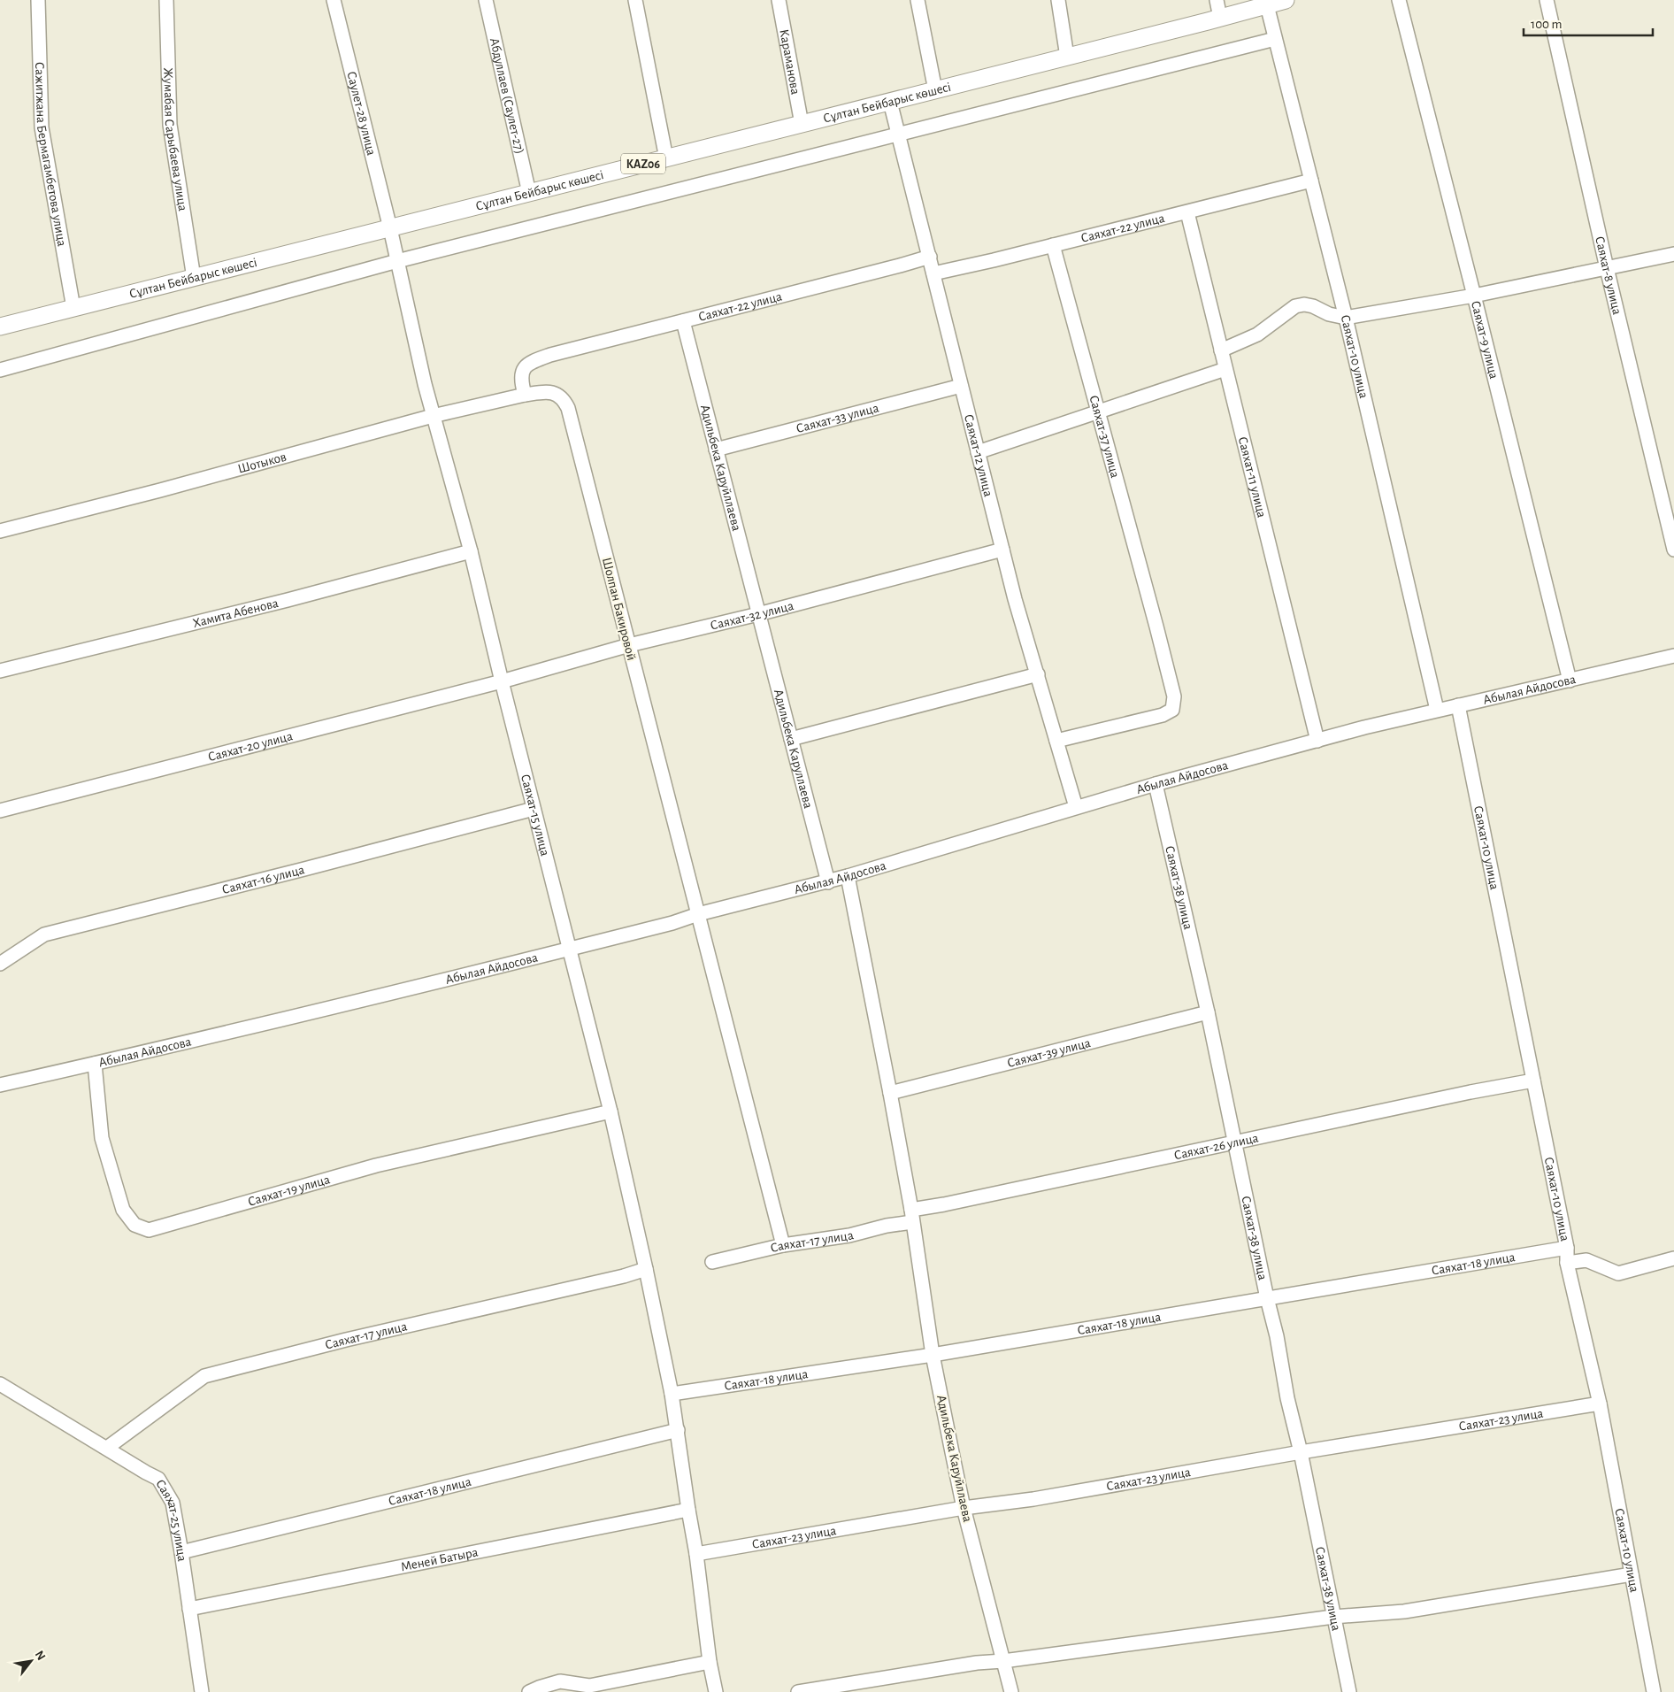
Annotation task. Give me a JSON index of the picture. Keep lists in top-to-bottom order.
{
  "streets": {
    "main road": ["Сұлтан Бейбарыс көшесі", "KAZ06"],
    "street": [
      "Караманова",
      "Абдуллаев (Саулет-27)",
      "Саулет-28 улица",
      "Жумабая Сарыбаева улица",
      "Сажитжана Бермагамбетова улица",
      "Саяхат-22 улица",
      "Саяхат-8 улица",
      "Саяхат-9 улица",
      "Саяхат-10 улица",
      "Саяхат-33 улица",
      "Саяхат-37 улица",
      "Саяхат-12 улица",
      "Шотыков",
      "Адильбека Каруйллаева",
      "Саяхат-11 улица",
      "Шолпан Бакировой",
      "Хамита Абенова",
      "Саяхат-32 улица",
      "Абылая Айдосова",
      "Саяхат-20 улица",
      "Адильбека Каруллаева",
      "Саяхат-15 улица",
      "Саяхат-16 улица",
      "Саяхат-38 улица",
      "Саяхат-39 улица",
      "Саяхат-26 улица",
      "Саяхат-19 улица",
      "Саяхат-17 улица",
      "Саяхат-18 улица",
      "Саяхат-23 улица",
      "Саяхат-25 улица",
      "Меней Батыра"
    ]
  },
  "crossings": [
    ["Караманова", "Сұлтан Бейбарыс көшесі"],
    ["Абдуллаев (Саулет-27)", "Сұлтан Бейбарыс көшесі"],
    ["Сұлтан Бейбарыс көшесі", "Саулет-28 улица"],
    ["Сұлтан Бейбарыс көшесі", "Жумабая Сарыбаева улица"],
    ["Сұлтан Бейбарыс көшесі", "Сажитжана Бермагамбетова улица"],
    ["Сұлтан Бейбарыс көшесі", "Саяхат-10 улица"],
    ["Сұлтан Бейбарыс көшесі", "Саяхат-12 улица"],
    ["Саулет-28 улица", "Шотыков"],
    ["Саулет-28 улица", "Саяхат-15 улица"],
    ["Саяхат-22 улица", "Саяхат-10 улица"],
    ["Саяхат-22 улица", "Саяхат-37 улица"],
    ["Саяхат-22 улица", "Саяхат-12 улица"],
    ["Саяхат-22 улица", "Шотыков"],
    ["Саяхат-22 улица", "Адильбека Каруйллаева"],
    ["Саяхат-22 улица", "Саяхат-11 улица"],
    ["Саяхат-22 улица", "Шолпан Бакировой"],
    ["Саяхат-9 улица", "Абылая Айдосова"],
    ["Саяхат-10 улица", "Абылая Айдосова"],
    ["Саяхат-10 улица", "Саяхат-26 улица"],
    ["Саяхат-10 улица", "Саяхат-18 улица"],
    ["Саяхат-10 улица", "Саяхат-23 улица"],
    ["Саяхат-33 улица", "Саяхат-12 улица"],
    ["Саяхат-33 улица", "Адильбека Каруйллаева"],
    ["Саяхат-37 улица", "Саяхат-12 улица"],
    ["Саяхат-12 улица", "Саяхат-32 улица"],
    ["Саяхат-12 улица", "Абылая Айдосова"],
    ["Шотыков", "Шолпан Бакировой"],
    ["Шотыков", "Саяхат-15 улица"],
    ["Адильбека Каруйллаева", "Саяхат-32 улица"],
    ["Адильбека Каруйллаева", "Абылая Айдосова"],
    ["Адильбека Каруйллаева", "Адильбека Каруллаева"],
    ["Адильбека Каруйллаева", "Саяхат-39 улица"],
    ["Адильбека Каруйллаева", "Саяхат-26 улица"],
    ["Адильбека Каруйллаева", "Саяхат-17 улица"],
    ["Адильбека Каруйллаева", "Саяхат-18 улица"],
    ["Адильбека Каруйллаева", "Саяхат-23 улица"],
    ["Саяхат-11 улица", "Абылая Айдосова"],
    ["Шолпан Бакировой", "Саяхат-32 улица"],
    ["Шолпан Бакировой", "Абылая Айдосова"],
    ["Шолпан Бакировой", "Саяхат-17 улица"],
    ["Хамита Абенова", "Саяхат-15 улица"],
    ["Саяхат-32 улица", "Саяхат-20 улица"],
    ["Саяхат-32 улица", "Адильбека Каруллаева"],
    ["Саяхат-32 улица", "Саяхат-15 улица"],
    ["Абылая Айдосова", "Адильбека Каруллаева"],
    ["Абылая Айдосова", "Саяхат-15 улица"],
    ["Абылая Айдосова", "Саяхат-38 улица"],
    ["Абылая Айдосова", "Саяхат-19 улица"],
    ["Саяхат-20 улица", "Саяхат-15 улица"],
    ["Саяхат-15 улица", "Саяхат-16 улица"],
    ["Саяхат-15 улица", "Саяхат-19 улица"],
    ["Саяхат-15 улица", "Саяхат-17 улица"],
    ["Саяхат-15 улица", "Саяхат-18 улица"],
    ["Саяхат-15 улица", "Саяхат-23 улица"],
    ["Саяхат-15 улица", "Меней Батыра"],
    ["Саяхат-38 улица", "Саяхат-39 улица"],
    ["Саяхат-38 улица", "Саяхат-26 улица"],
    ["Саяхат-38 улица", "Саяхат-18 улица"],
    ["Саяхат-38 улица", "Саяхат-23 улица"],
    ["Саяхат-26 улица", "Саяхат-17 улица"],
    ["Саяхат-17 улица", "Саяхат-25 улица"],
    ["Саяхат-18 улица", "Саяхат-25 улица"],
    ["Саяхат-25 улица", "Меней Батыра"]
  ],
  "scale_bar": "100 m",
  "north": "top right"
}
